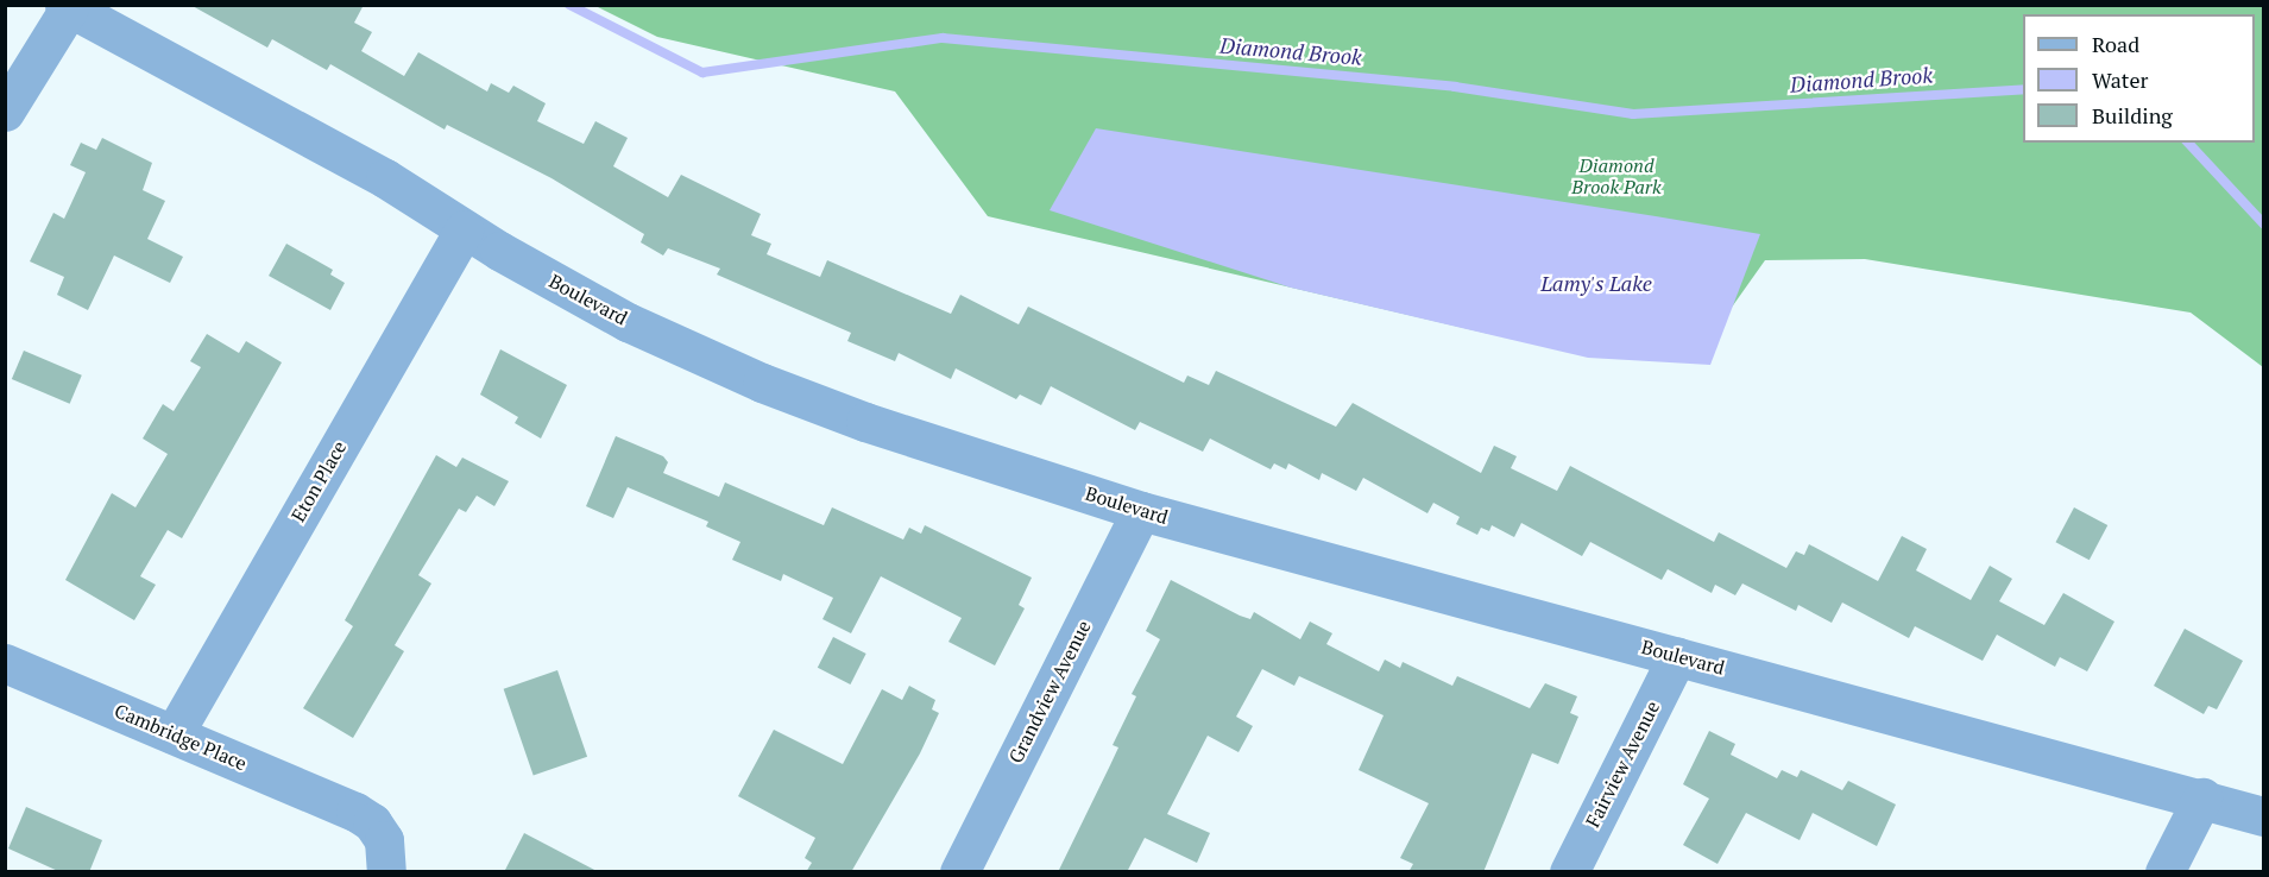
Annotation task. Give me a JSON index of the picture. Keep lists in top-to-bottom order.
{
  "streets": {
    "street": [
      "Boulevard",
      "Eton Place",
      "Grandview Avenue",
      "Cambridge Place",
      "Fairview Avenue"
    ]
  },
  "crossings": [
    ["Boulevard", "Eton Place"],
    ["Boulevard", "Grandview Avenue"],
    ["Boulevard", "Fairview Avenue"],
    ["Eton Place", "Cambridge Place"]
  ],
  "water": ["Diamond Brook", "Lamy's Lake"],
  "parks": ["Diamond Brook Park"],
  "legend": ["Road", "Water", "Building"]
}
